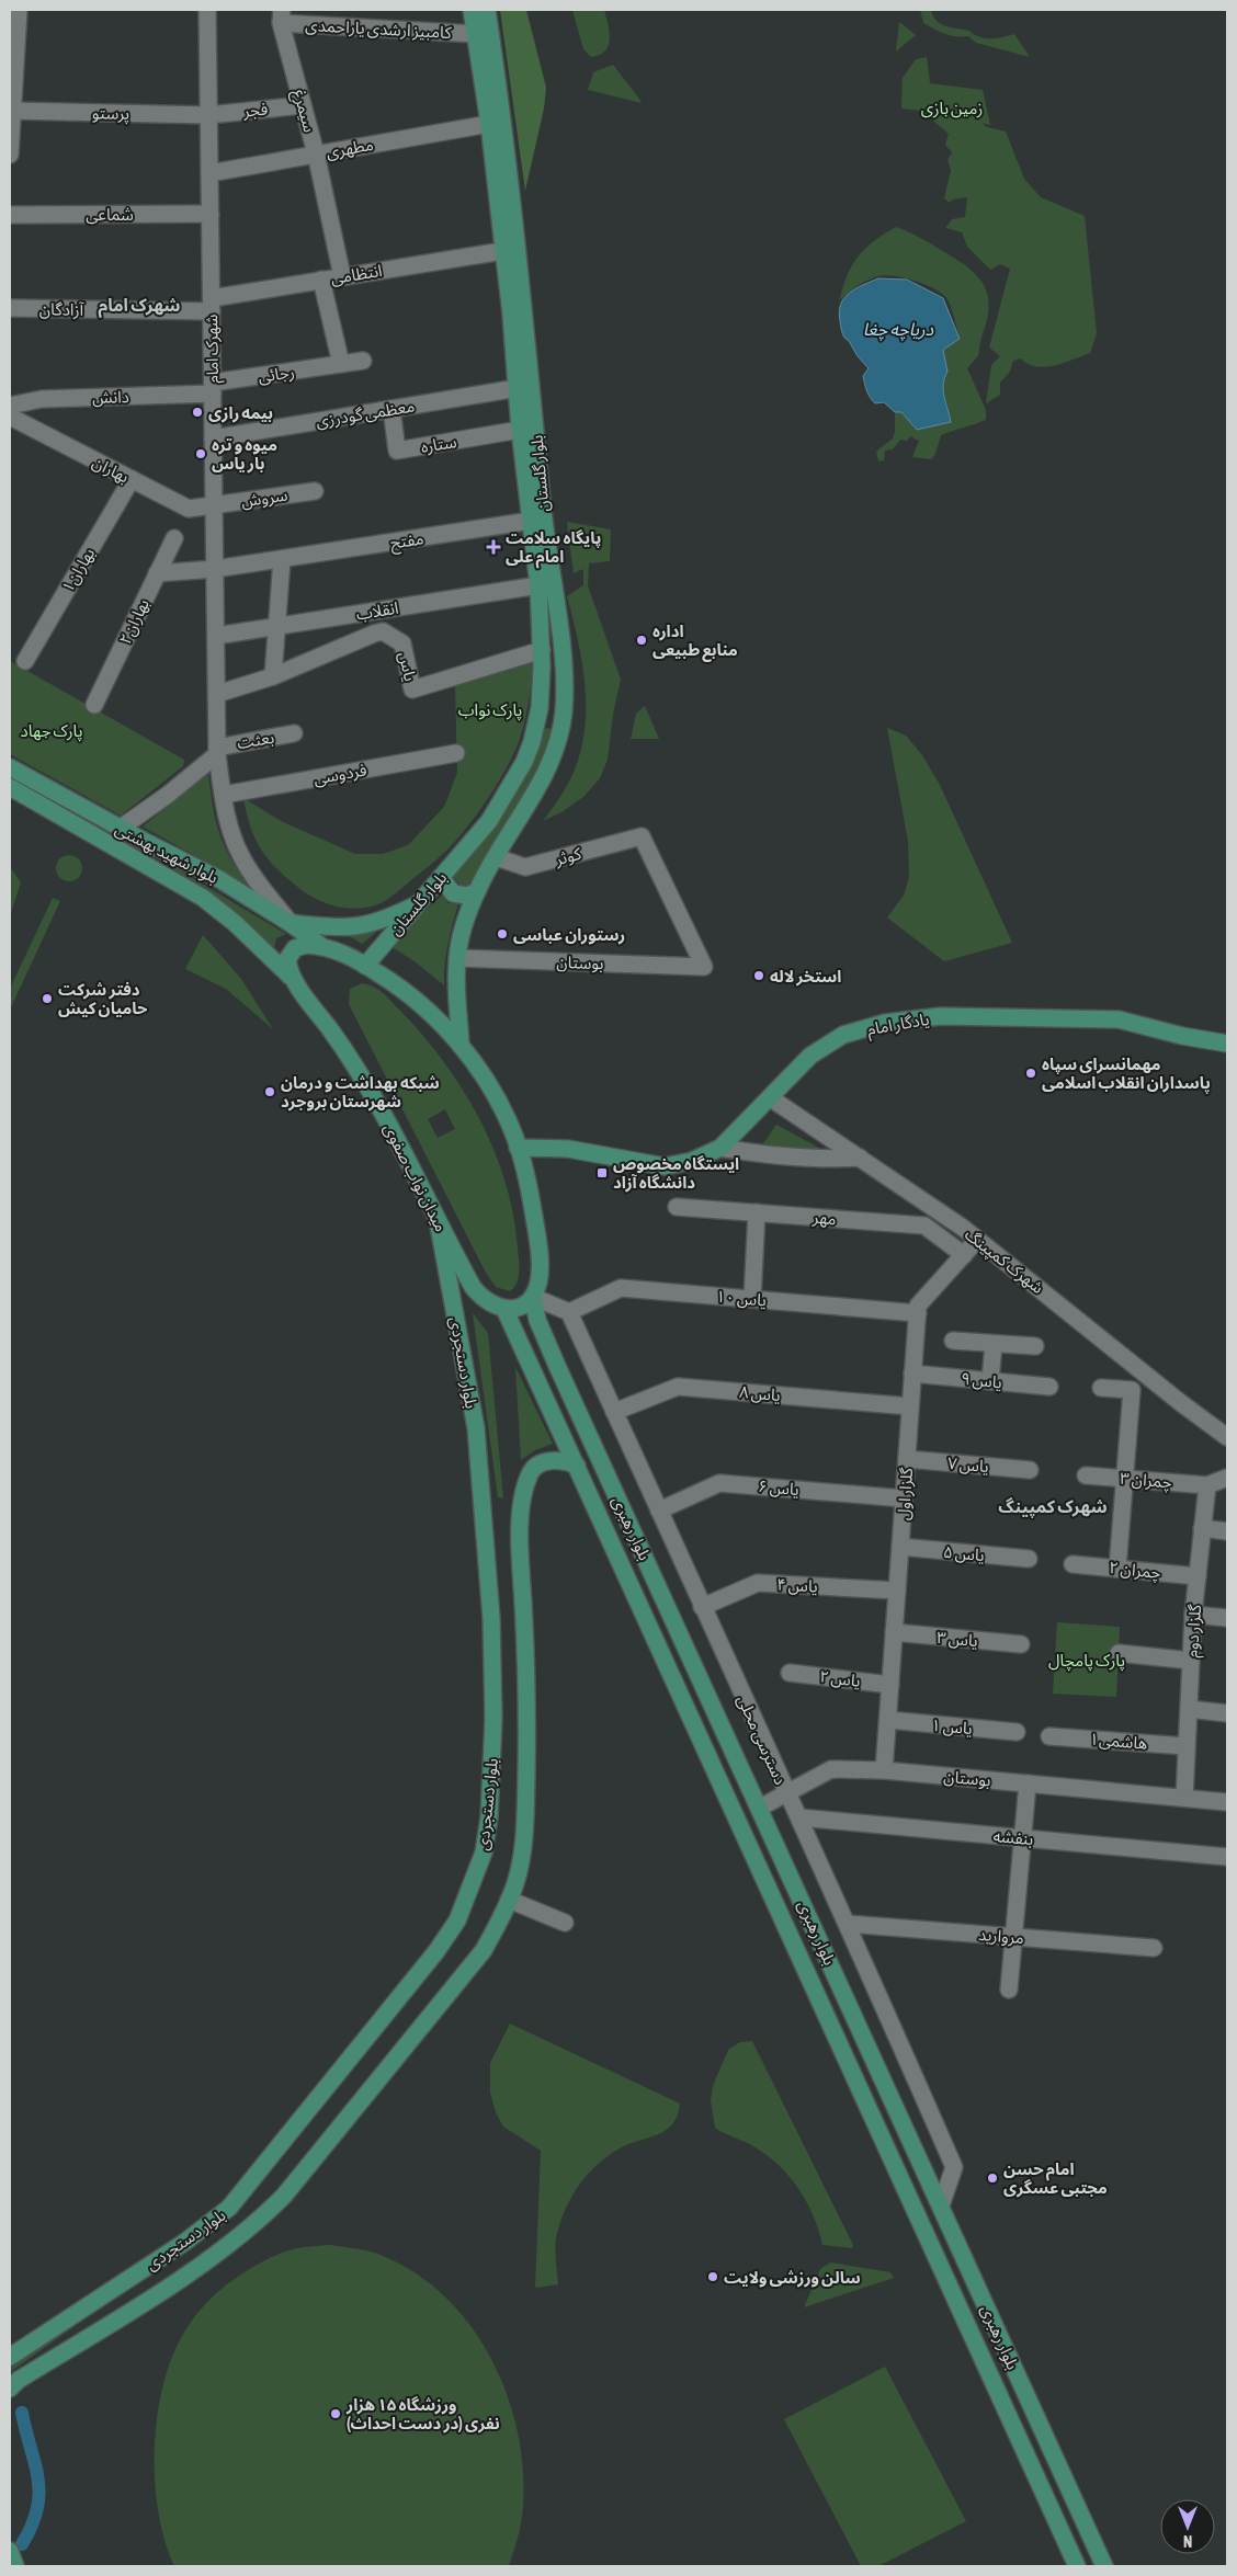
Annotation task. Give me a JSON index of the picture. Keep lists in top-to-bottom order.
{
  "streets": {
    "main road": [
      "بلوار گلستان",
      "بلوار شهید بهشتی",
      "یادگار امام",
      "میدان نواب صفوی",
      "بلوار دستجردی",
      "بلوار رهبری"
    ],
    "street": [
      "کامبیز ارشدی یاراحمدی",
      "فجر",
      "سیمرغ",
      "پرستو",
      "مطهری",
      "شماعی",
      "انتظامی",
      "آزادگان",
      "شهرک امام",
      "رجائی",
      "دانش",
      "معظمی گودرزی",
      "ستاره",
      "بهاران",
      "سروش",
      "مفتح",
      "بهاران۱",
      "انقلاب",
      "بهاران۲",
      "یاس",
      "بعثت",
      "فردوسی",
      "کوثر",
      "بوستان",
      "مهر",
      "شهرک کمپینگ",
      "یاس ۱۰",
      "یاس ۹",
      "یاس ۸",
      "یاس ۷",
      "چمران ۳",
      "یاس ۶",
      "گلزار اول",
      "یاس ۵",
      "چمران ۲",
      "یاس ۴",
      "گلزار دوم",
      "یاس ۳",
      "یاس ۲",
      "یاس ۱",
      "دسترسی محلی",
      "هاشمی۱",
      "بنفشه",
      "مروارید"
    ]
  },
  "crossings": [
    ["کامبیز ارشدی یاراحمدی", "سیمرغ"],
    ["کامبیز ارشدی یاراحمدی", "بلوار گلستان"],
    ["فجر", "سیمرغ"],
    ["فجر", "پرستو"],
    ["فجر", "شهرک امام"],
    ["سیمرغ", "مطهری"],
    ["سیمرغ", "انتظامی"],
    ["پرستو", "شهرک امام"],
    ["مطهری", "شهرک امام"],
    ["مطهری", "بلوار گلستان"],
    ["شماعی", "شهرک امام"],
    ["انتظامی", "آزادگان"],
    ["انتظامی", "شهرک امام"],
    ["انتظامی", "بلوار گلستان"],
    ["آزادگان", "شهرک امام"],
    ["شهرک امام", "رجائی"],
    ["شهرک امام", "دانش"],
    ["شهرک امام", "معظمی گودرزی"],
    ["شهرک امام", "بهاران"],
    ["شهرک امام", "سروش"],
    ["شهرک امام", "مفتح"],
    ["شهرک امام", "انقلاب"],
    ["شهرک امام", "یاس"],
    ["شهرک امام", "بعثت"],
    ["شهرک امام", "فردوسی"],
    ["شهرک امام", "بلوار شهید بهشتی"],
    ["رجائی", "دانش"],
    ["معظمی گودرزی", "ستاره"],
    ["معظمی گودرزی", "بلوار گلستان"],
    ["ستاره", "بلوار گلستان"],
    ["بهاران", "سروش"],
    ["بهاران", "بهاران۱"],
    ["بلوار گلستان", "مفتح"],
    ["بلوار گلستان", "انقلاب"],
    ["بلوار گلستان", "یاس"],
    ["بلوار گلستان", "کوثر"],
    ["بلوار گلستان", "بوستان"],
    ["مفتح", "بهاران۲"],
    ["بلوار شهید بهشتی", "میدان نواب صفوی"],
    ["کوثر", "بوستان"],
    ["بوستان", "گلزار اول"],
    ["بوستان", "بلوار رهبری"],
    ["بوستان", "گلزار دوم"],
    ["بوستان", "دسترسی محلی"],
    ["یادگار امام", "شهرک کمپینگ"],
    ["میدان نواب صفوی", "بلوار دستجردی"],
    ["میدان نواب صفوی", "بلوار رهبری"],
    ["مهر", "گلزار اول"],
    ["شهرک کمپینگ", "گلزار اول"],
    ["یاس ۱۰", "گلزار اول"],
    ["یاس ۱۰", "دسترسی محلی"],
    ["بلوار دستجردی", "بلوار رهبری"],
    ["یاس ۹", "گلزار اول"],
    ["یاس ۸", "گلزار اول"],
    ["یاس ۸", "دسترسی محلی"],
    ["یاس ۷", "گلزار اول"],
    ["چمران ۳", "گلزار دوم"],
    ["یاس ۶", "گلزار اول"],
    ["یاس ۶", "دسترسی محلی"],
    ["گلزار اول", "یاس ۵"],
    ["گلزار اول", "یاس ۴"],
    ["گلزار اول", "یاس ۳"],
    ["گلزار اول", "یاس ۲"],
    ["گلزار اول", "یاس ۱"],
    ["بلوار رهبری", "دسترسی محلی"],
    ["چمران ۲", "گلزار دوم"],
    ["یاس ۴", "دسترسی محلی"],
    ["گلزار دوم", "هاشمی۱"],
    ["دسترسی محلی", "بنفشه"],
    ["دسترسی محلی", "مروارید"]
  ],
  "districts": ["شهرک امام", "شهرک کمپینگ"],
  "water": ["دریاچه چغا"],
  "parks": [
    "زمین بازی",
    "پارک نواب",
    "پارک جهاد",
    "پارک پامچال"
  ],
  "places": {
    "other": [
      "بیمه رازی",
      "میوه و تره بار یاس",
      "اداره منابع طبیعی",
      "رستوران عباسی",
      "استخر لاله",
      "دفتر شرکت حامیان کیش",
      "مهمانسرای سپاه پاسداران انقلاب اسلامی",
      "شبکه بهداشت و درمان شهرستان بروجرد",
      "امام حسن مجتبی عسگری",
      "سالن ورزشی ولایت",
      "ورزشگاه ۱۵ هزار نفری (در دست احداث)"
    ],
    "health": ["پایگاه سلامت امام علی"],
    "transit": ["ایستگاه مخصوص دانشگاه آزاد"]
  },
  "north": "bottom"
}
